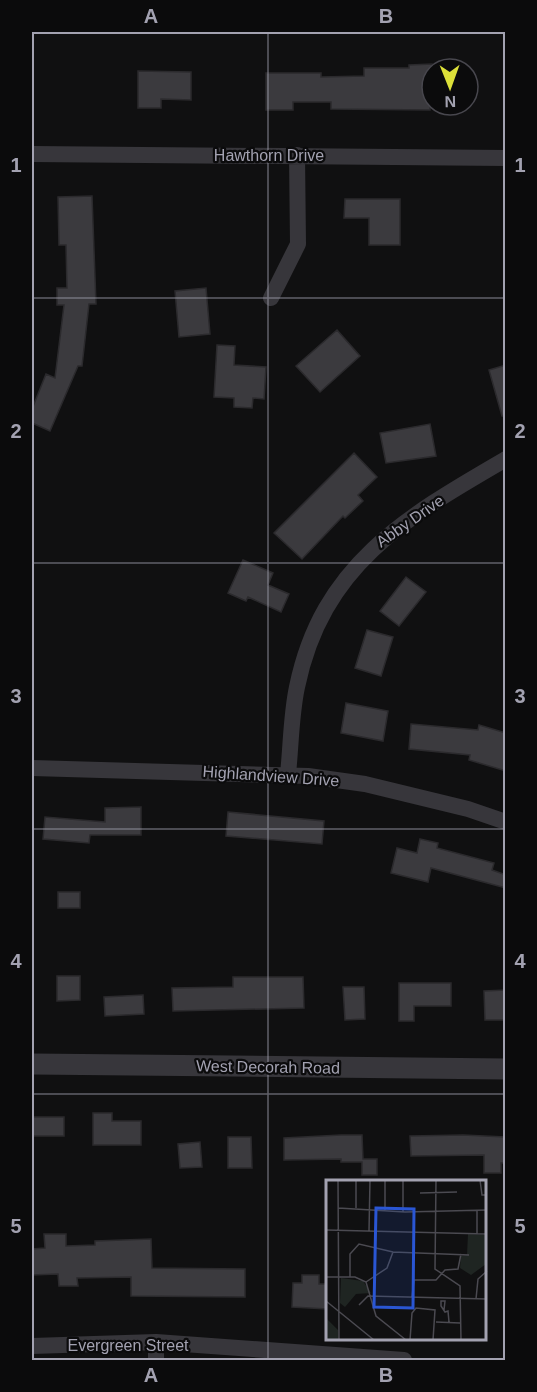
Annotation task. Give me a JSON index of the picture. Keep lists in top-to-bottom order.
{
  "streets": {
    "street": [
      "Hawthorn Drive",
      "Abby Drive",
      "Highlandview Drive",
      "West Decorah Road",
      "Evergreen Street"
    ]
  },
  "crossings": [
    ["Abby Drive", "Highlandview Drive"]
  ],
  "north": "bottom",
  "grid": {
    "columns": ["A", "B"],
    "rows": [
      "1",
      "2",
      "3",
      "4",
      "5"
    ]
  }
}
